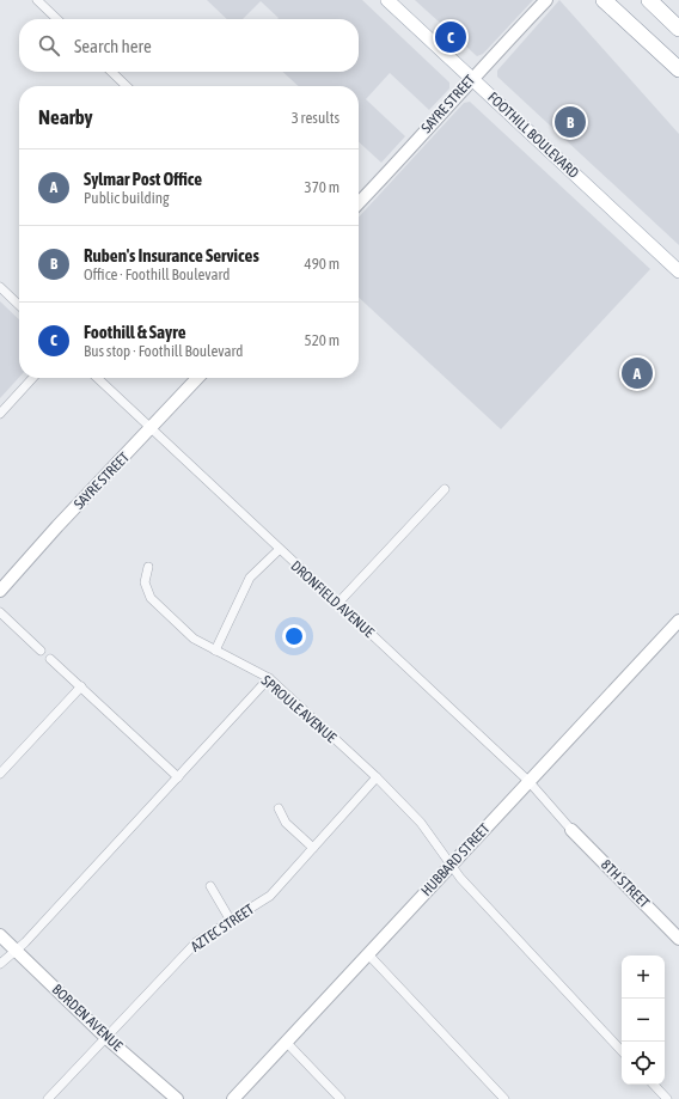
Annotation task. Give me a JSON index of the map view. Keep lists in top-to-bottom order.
{
  "streets": {
    "main road": ["FOOTHILL BOULEVARD"],
    "street": [
      "SAYRE STREET",
      "DRONFIELD AVENUE",
      "SPROULE AVENUE",
      "HUBBARD STREET",
      "8TH STREET",
      "AZTEC STREET",
      "BORDEN AVENUE"
    ]
  },
  "crossings": [
    ["SAYRE STREET", "FOOTHILL BOULEVARD"],
    ["SAYRE STREET", "DRONFIELD AVENUE"],
    ["DRONFIELD AVENUE", "HUBBARD STREET"],
    ["DRONFIELD AVENUE", "8TH STREET"],
    ["SPROULE AVENUE", "HUBBARD STREET"],
    ["SPROULE AVENUE", "AZTEC STREET"],
    ["AZTEC STREET", "BORDEN AVENUE"]
  ],
  "page": {
    "pins": ["C", "B", "A"],
    "search": "Search here",
    "heading": ["Nearby", "3 results"],
    "list": [
      {
        "mark": "A",
        "name": "Sylmar Post Office",
        "note": "Public building",
        "value": "370 m"
      },
      {
        "mark": "B",
        "name": "Ruben's Insurance Services",
        "note": "Office · Foothill Boulevard",
        "value": "490 m"
      },
      {
        "mark": "C",
        "name": "Foothill & Sayre",
        "note": "Bus stop · Foothill Boulevard",
        "value": "520 m"
      }
    ],
    "map_buttons": ["+", "−"]
  }
}
